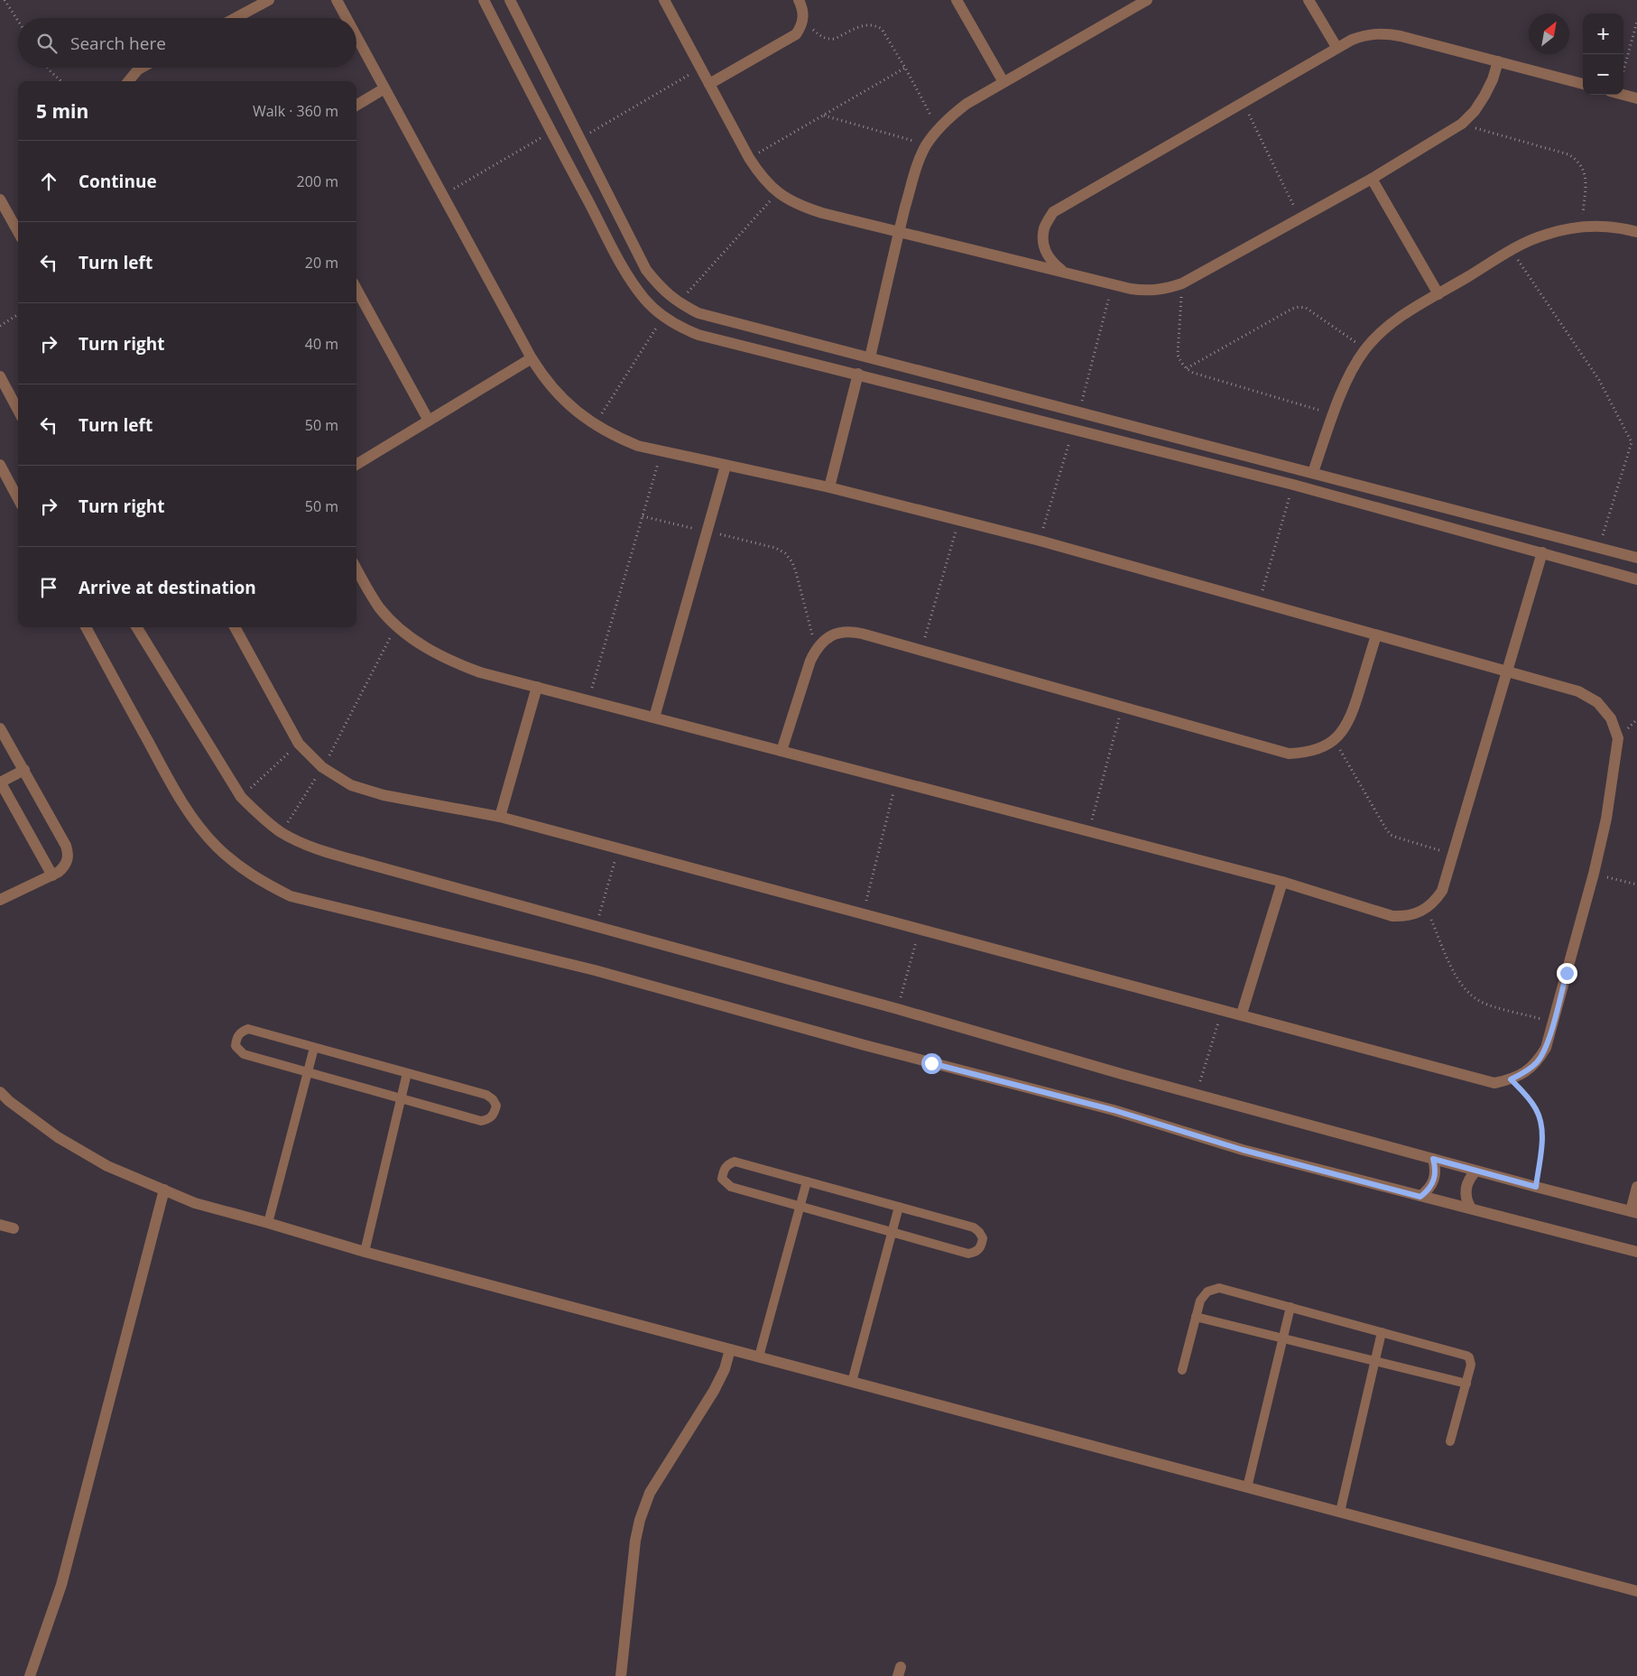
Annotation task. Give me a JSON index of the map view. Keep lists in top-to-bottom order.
{
  "north": "top right",
  "page": {
    "map_buttons": ["+", "−"],
    "search": "Search here",
    "heading": ["5 min", "Walk · 360 m"],
    "list": [
      ["Continue", "200 m"],
      ["Turn left", "20 m"],
      ["Turn right", "40 m"],
      ["Turn left", "50 m"],
      ["Turn right", "50 m"],
      "Arrive at destination"
    ]
  }
}
